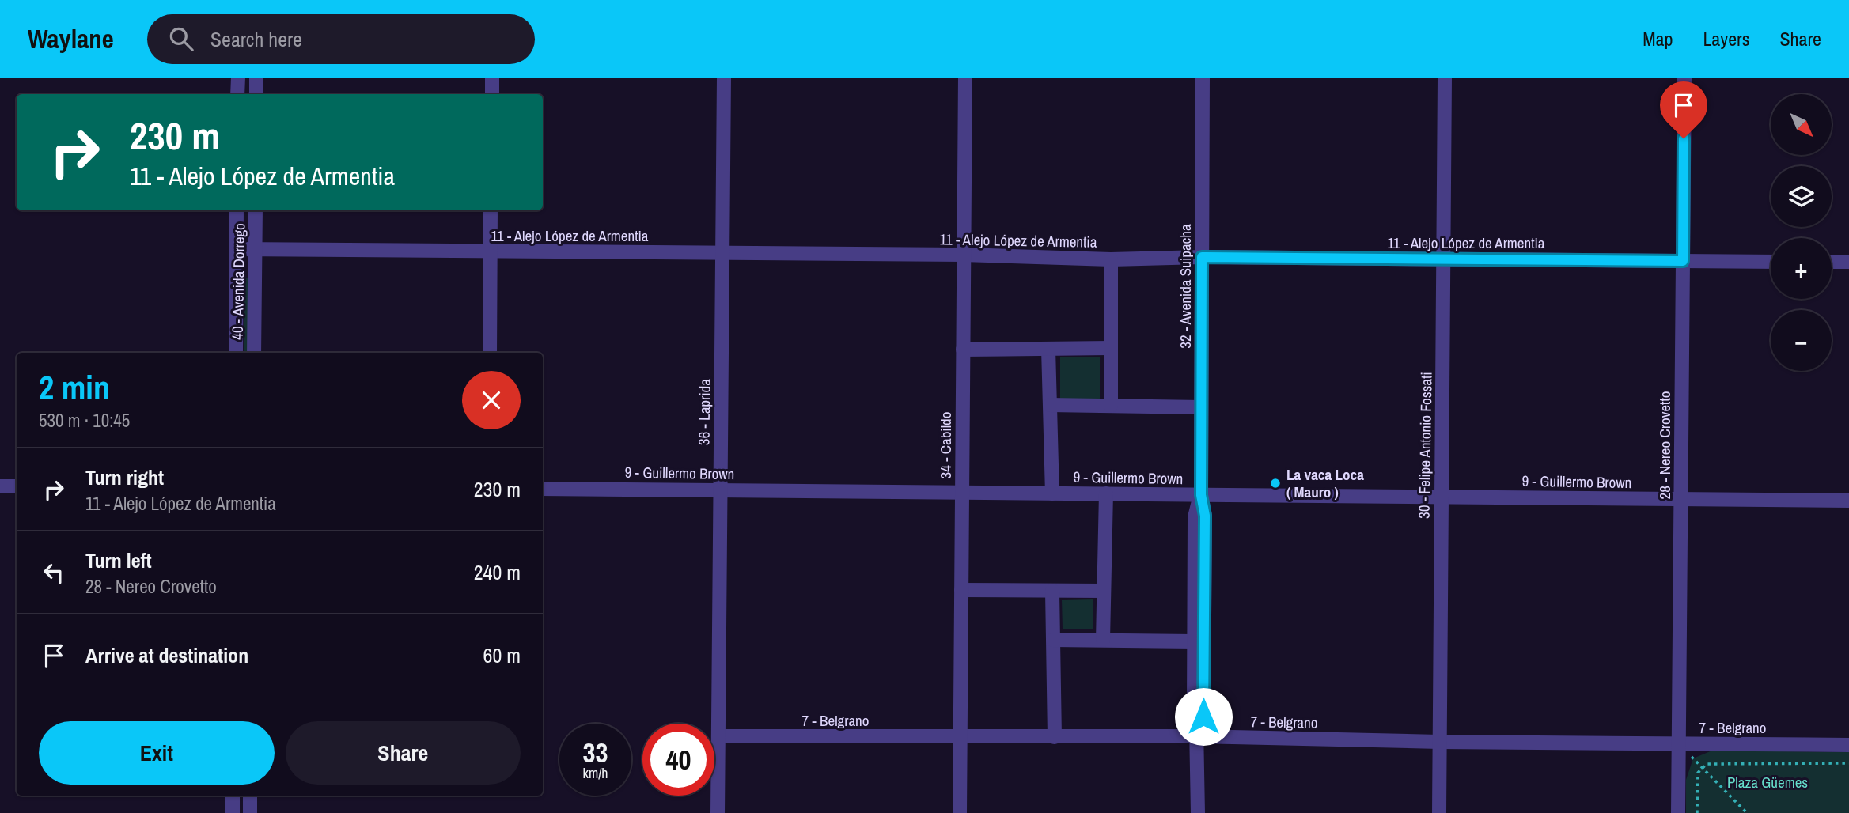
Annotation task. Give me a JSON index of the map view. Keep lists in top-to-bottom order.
{
  "streets": {
    "street": [
      "11 - Alejo López de Armentia",
      "40 - Avenida Dorrego",
      "32 - Avenida Suipacha",
      "36 - Laprida",
      "34 - Cabildo",
      "30 - Felipe Antonio Fossati",
      "28 - Nereo Crovetto",
      "9 - Guillermo Brown",
      "7 - Belgrano"
    ]
  },
  "crossings": [
    ["11 - Alejo López de Armentia", "40 - Avenida Dorrego"],
    ["11 - Alejo López de Armentia", "32 - Avenida Suipacha"],
    ["11 - Alejo López de Armentia", "36 - Laprida"],
    ["11 - Alejo López de Armentia", "34 - Cabildo"],
    ["11 - Alejo López de Armentia", "30 - Felipe Antonio Fossati"],
    ["11 - Alejo López de Armentia", "28 - Nereo Crovetto"],
    ["32 - Avenida Suipacha", "9 - Guillermo Brown"],
    ["32 - Avenida Suipacha", "7 - Belgrano"],
    ["36 - Laprida", "9 - Guillermo Brown"],
    ["36 - Laprida", "7 - Belgrano"],
    ["34 - Cabildo", "9 - Guillermo Brown"],
    ["34 - Cabildo", "7 - Belgrano"],
    ["30 - Felipe Antonio Fossati", "9 - Guillermo Brown"],
    ["30 - Felipe Antonio Fossati", "7 - Belgrano"],
    ["28 - Nereo Crovetto", "9 - Guillermo Brown"],
    ["28 - Nereo Crovetto", "7 - Belgrano"]
  ],
  "parks": ["Plaza Güemes"],
  "places": ["La vaca Loca ( Mauro )"],
  "north": "bottom right",
  "page": {
    "header": "Waylane",
    "search": "Search here",
    "nav": ["Map", "Layers", "Share"],
    "map_buttons": ["+", "−"],
    "turn": ["230 m", "11 - Alejo López de Armentia"],
    "heading": ["2 min", "530 m · 10:45"],
    "list": [
      {
        "name": "Turn right",
        "note": "11 - Alejo López de Armentia",
        "value": "230 m"
      },
      {
        "name": "Turn left",
        "note": "28 - Nereo Crovetto",
        "value": "240 m"
      },
      {
        "name": "Arrive at destination",
        "value": "60 m"
      }
    ],
    "buttons": ["Exit", "Share"],
    "speed": "33 km/h",
    "limit": "40"
  }
}
